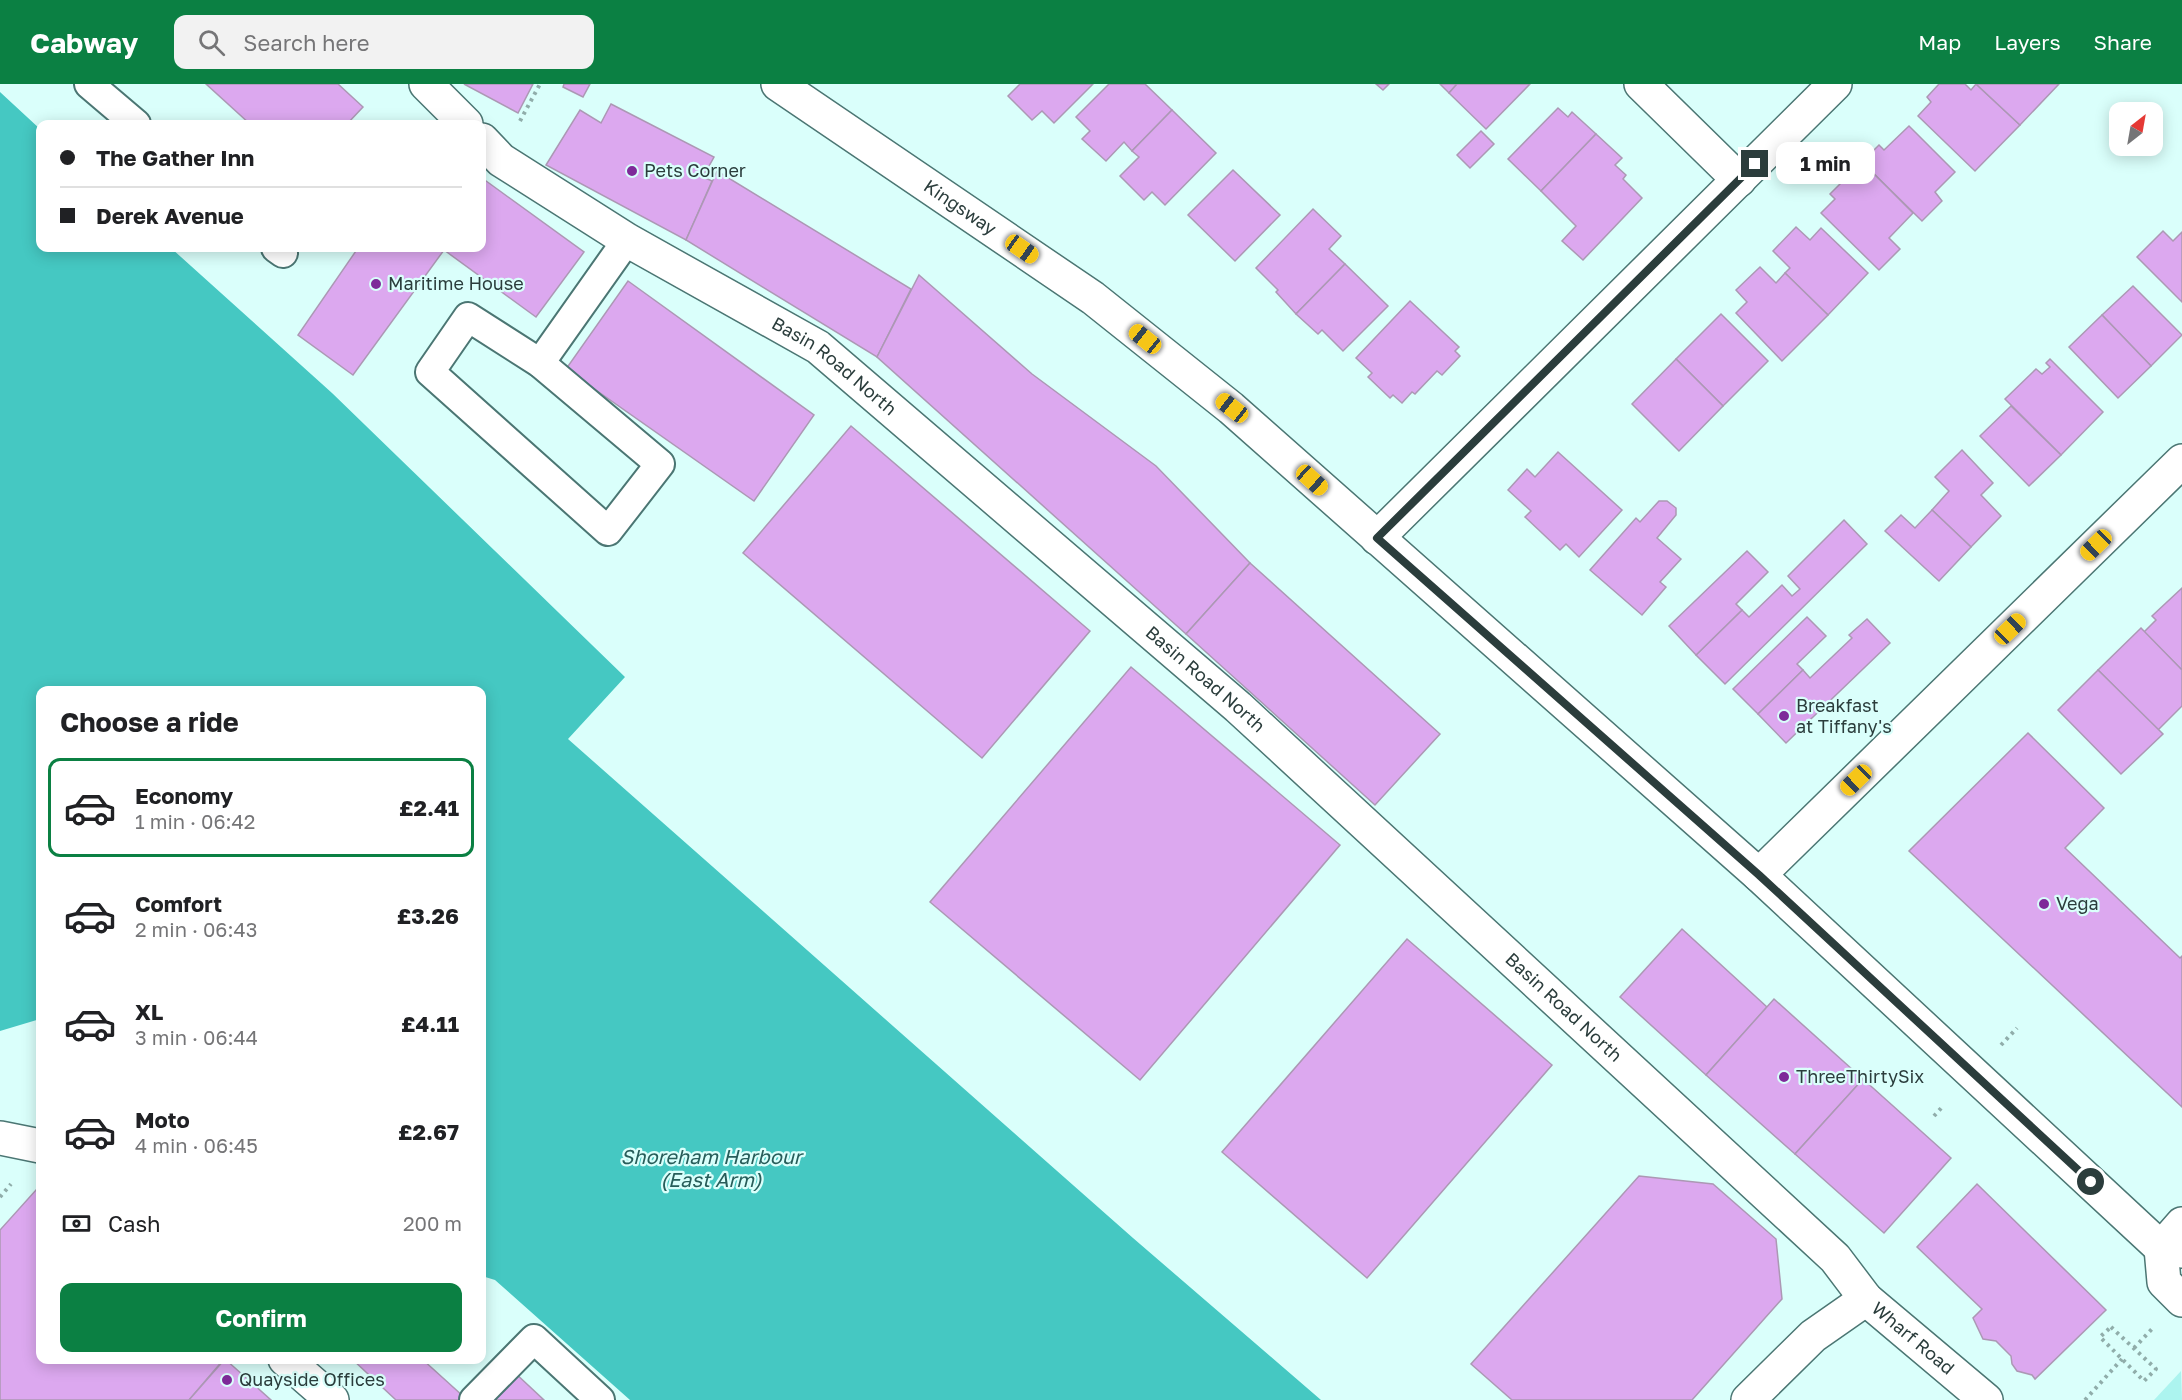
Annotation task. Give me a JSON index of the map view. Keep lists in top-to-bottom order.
{
  "streets": {
    "street": ["Kingsway", "Basin Road North", "Wharf Road"]
  },
  "crossings": [
    ["Basin Road North", "Wharf Road"]
  ],
  "water": ["Shoreham Harbour (East Arm)"],
  "places": [
    "Pets Corner",
    "Maritime House",
    "Breakfast at Tiffany's",
    "Vega",
    "ThreeThirtySix",
    "Quayside Offices"
  ],
  "north": "top right",
  "page": {
    "header": "Cabway",
    "search": "Search here",
    "nav": ["Map", "Layers", "Share"],
    "banner": ["The Gather Inn", "Derek Avenue"],
    "bubble": "1 min",
    "heading": "Choose a ride",
    "list": [
      {
        "name": "Economy",
        "note": "1 min · 06:42",
        "value": "£2.41"
      },
      {
        "name": "Comfort",
        "note": "2 min · 06:43",
        "value": "£3.26"
      },
      {
        "name": "XL",
        "note": "3 min · 06:44",
        "value": "£4.11"
      },
      {
        "name": "Moto",
        "note": "4 min · 06:45",
        "value": "£2.67"
      }
    ],
    "pay": ["Cash", "200 m"],
    "buttons": "Confirm"
  }
}
